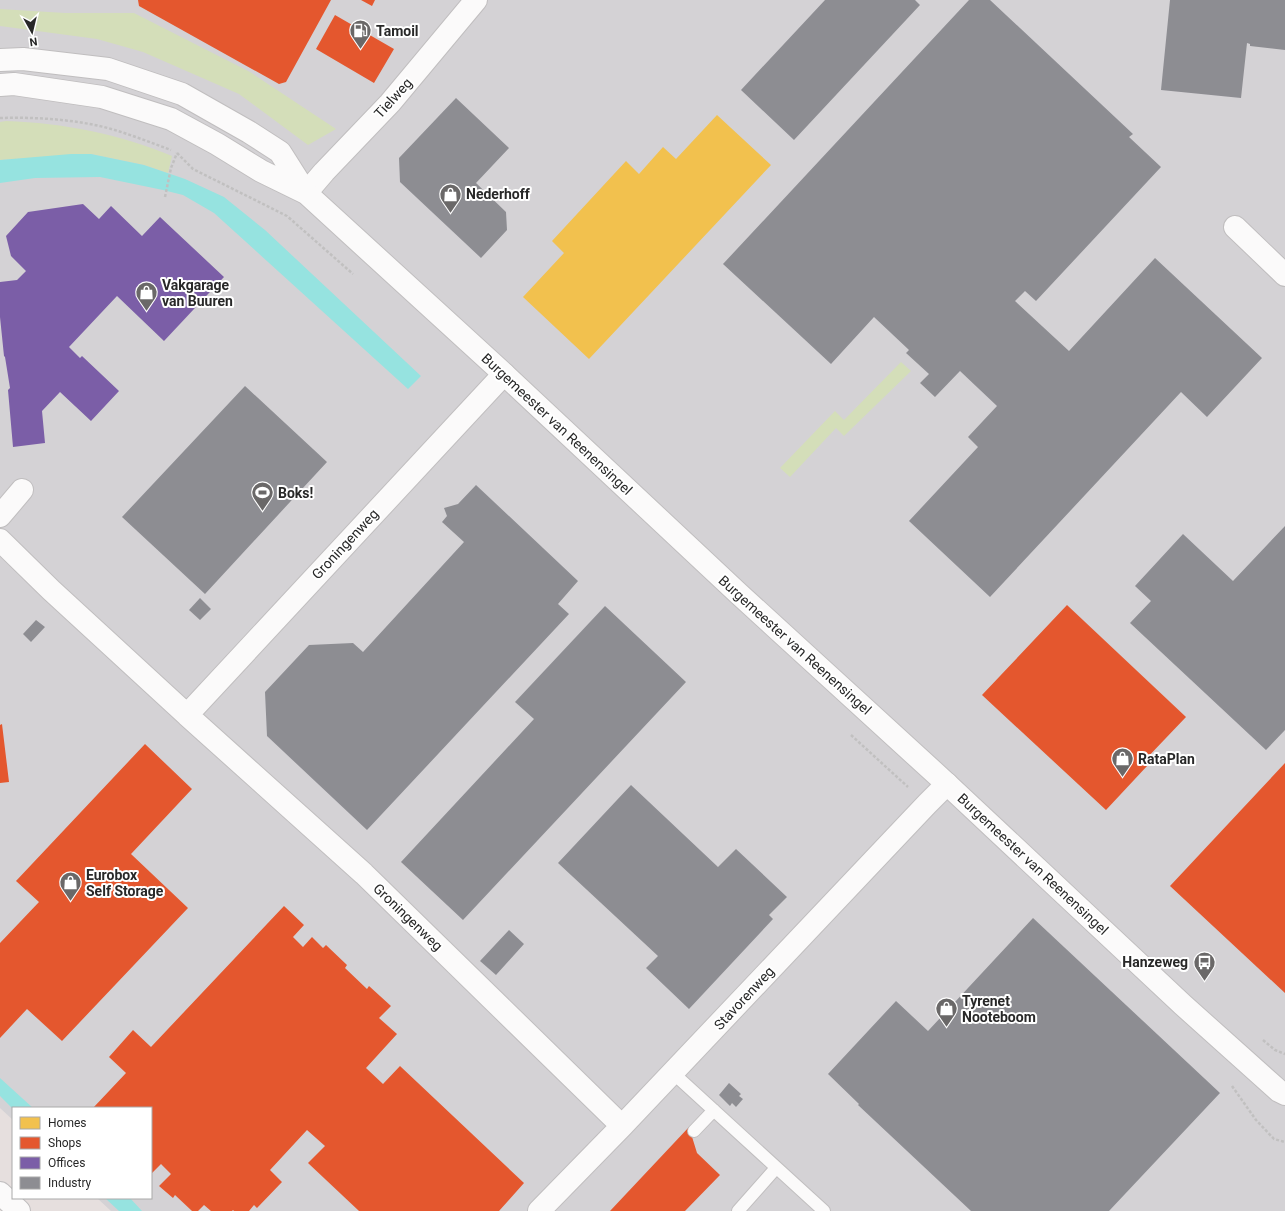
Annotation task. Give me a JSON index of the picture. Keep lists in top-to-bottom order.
{
  "streets": {
    "street": [
      "Tielweg",
      "Burgemeester van Reenensingel",
      "Groningenweg",
      "Stavorenweg"
    ]
  },
  "crossings": [
    ["Tielweg", "Burgemeester van Reenensingel"],
    ["Burgemeester van Reenensingel", "Groningenweg"],
    ["Burgemeester van Reenensingel", "Stavorenweg"],
    ["Groningenweg", "Stavorenweg"]
  ],
  "places": {
    "fuel station": ["Tamoil"],
    "shop": [
      "Nederhoff",
      "Vakgarage van Buuren",
      "RataPlan",
      "Eurobox Self Storage",
      "Tyrenet Nooteboom"
    ],
    "sports": ["Boks!"],
    "bus stop": ["Hanzeweg"]
  },
  "legend": [
    "Homes",
    "Shops",
    "Offices",
    "Industry"
  ],
  "north": "bottom"
}
